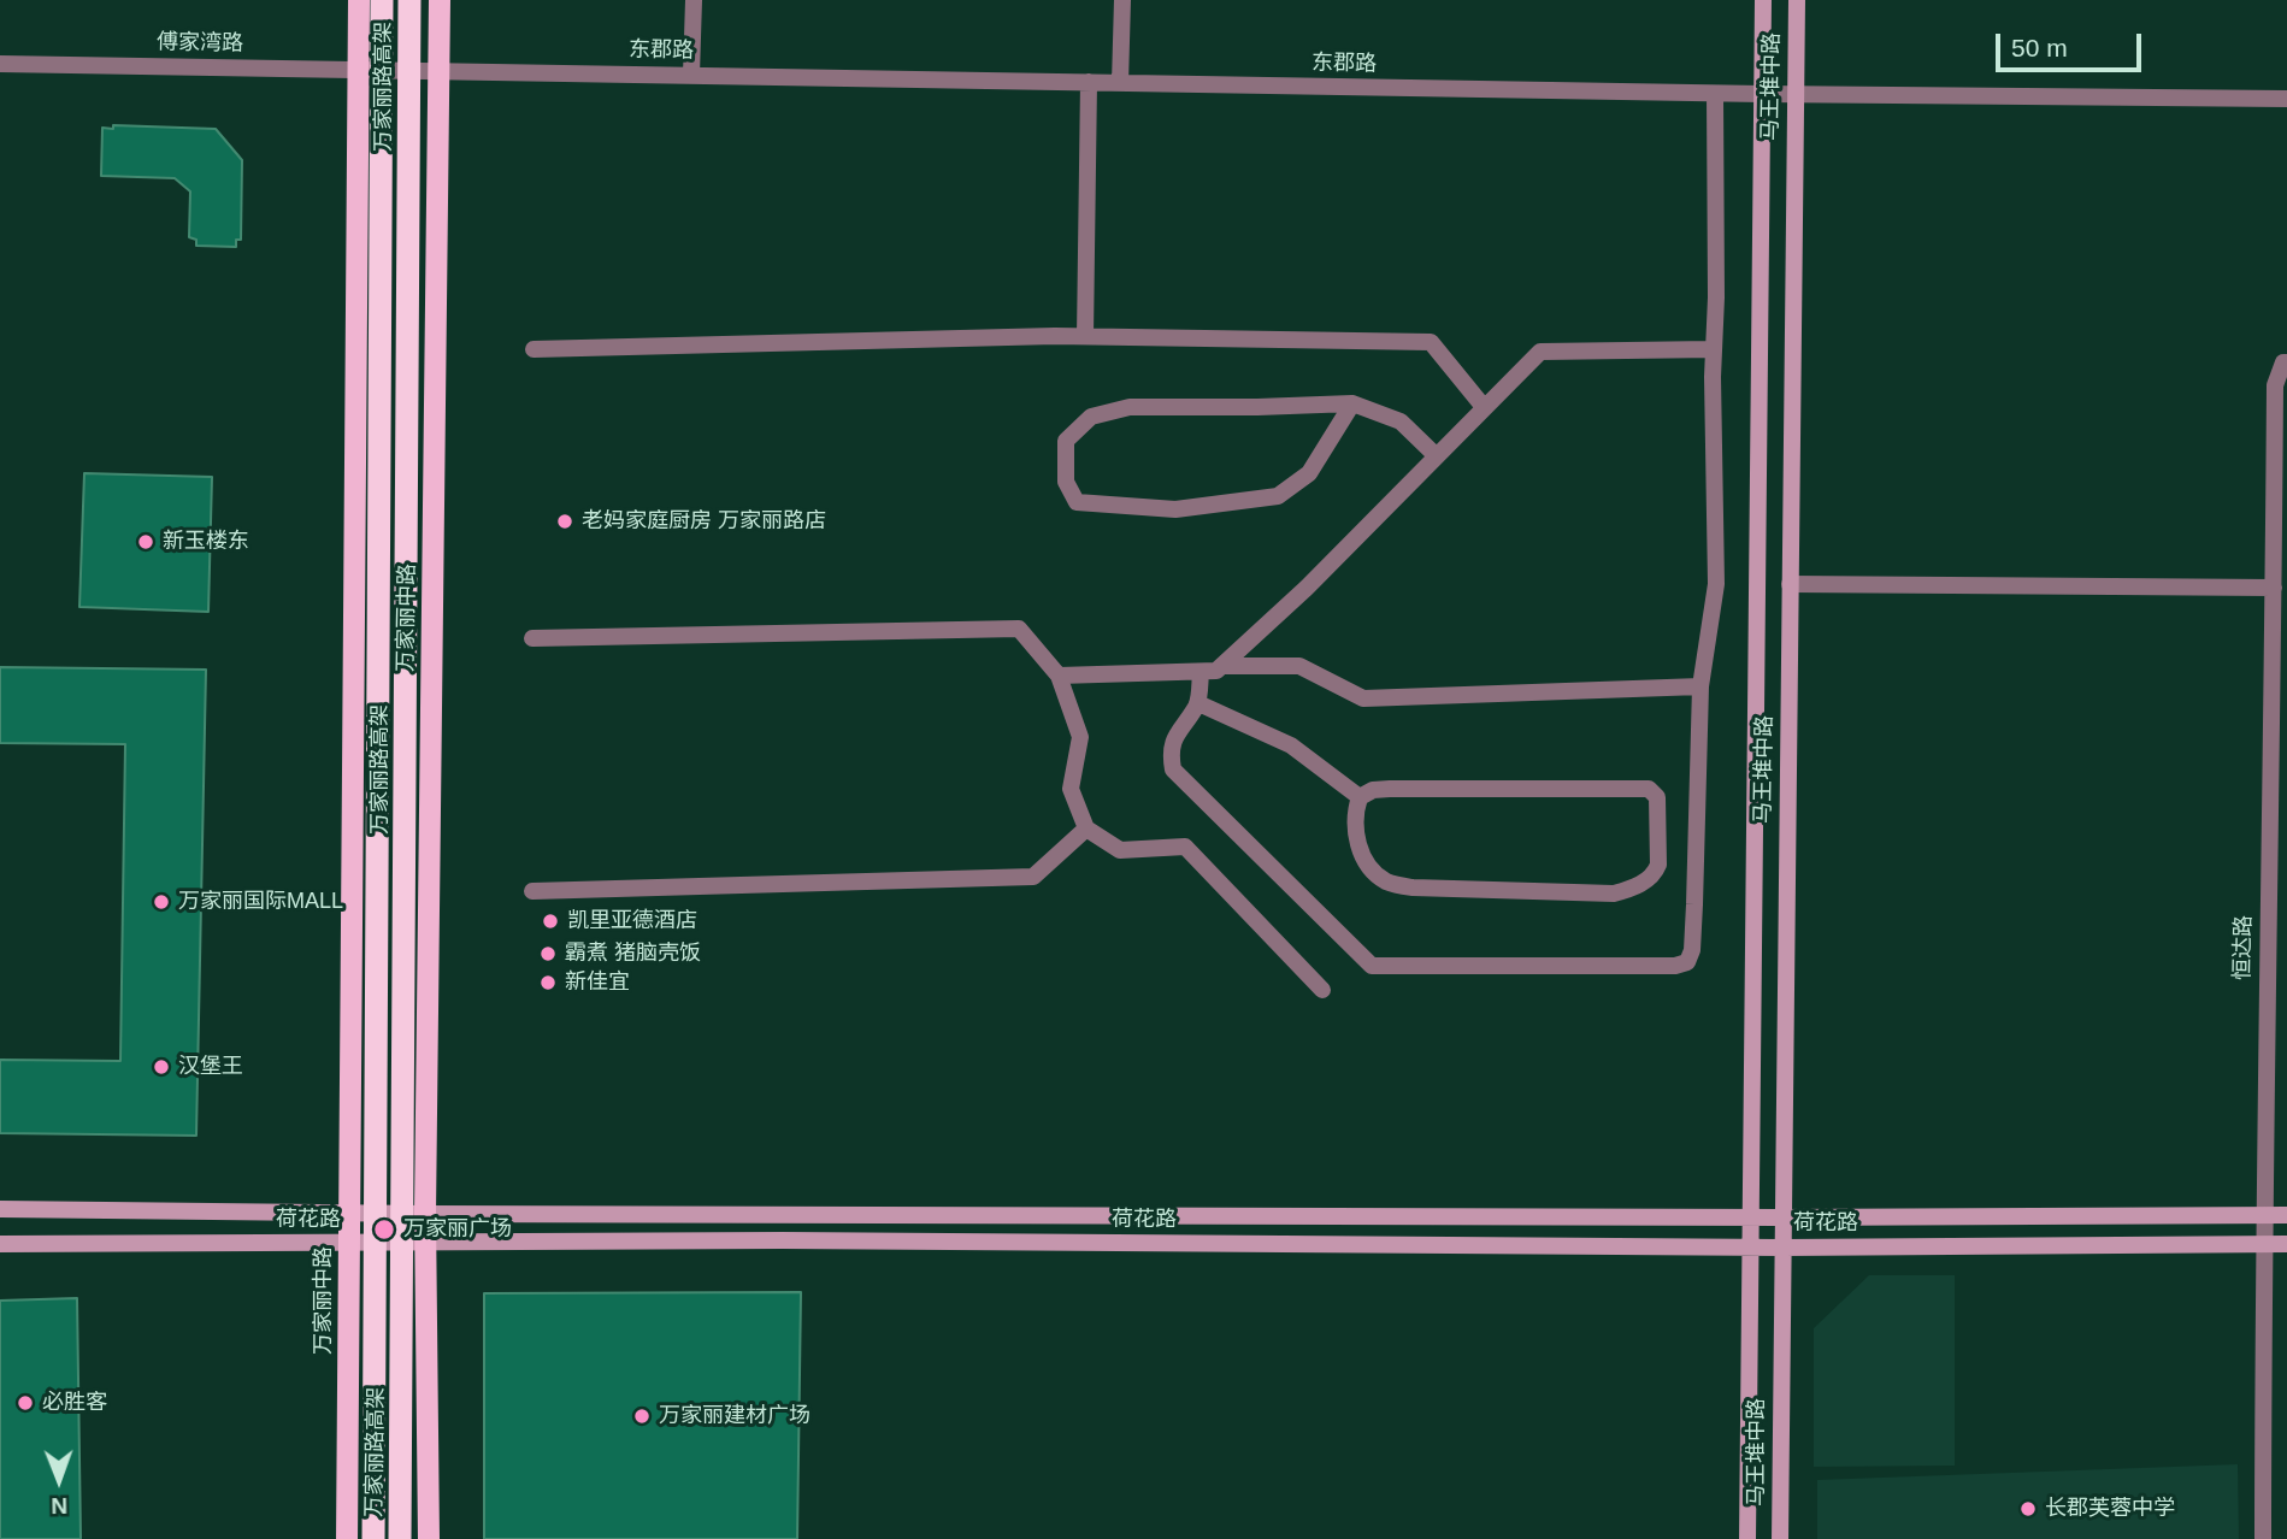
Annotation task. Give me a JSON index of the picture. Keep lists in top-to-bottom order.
{
  "streets": {
    "highway": ["万家丽路高架"],
    "main road": ["马王堆中路", "万家丽中路", "荷花路"],
    "street": ["傅家湾路", "东郡路", "恒达路"]
  },
  "crossings": [
    ["傅家湾路", "东郡路"],
    ["傅家湾路", "万家丽中路"],
    ["东郡路", "马王堆中路"],
    ["东郡路", "万家丽中路"],
    ["马王堆中路", "荷花路"],
    ["万家丽中路", "荷花路"],
    ["恒达路", "荷花路"]
  ],
  "places": [
    "老妈家庭厨房 万家丽路店",
    "新玉楼东",
    "万家丽国际MALL",
    "凯里亚德酒店",
    "霸煮 猪脑壳饭",
    "新佳宜",
    "汉堡王",
    "万家丽广场",
    "必胜客",
    "万家丽建材广场",
    "长郡芙蓉中学"
  ],
  "scale_bar": "50 m",
  "north": "bottom"
}
